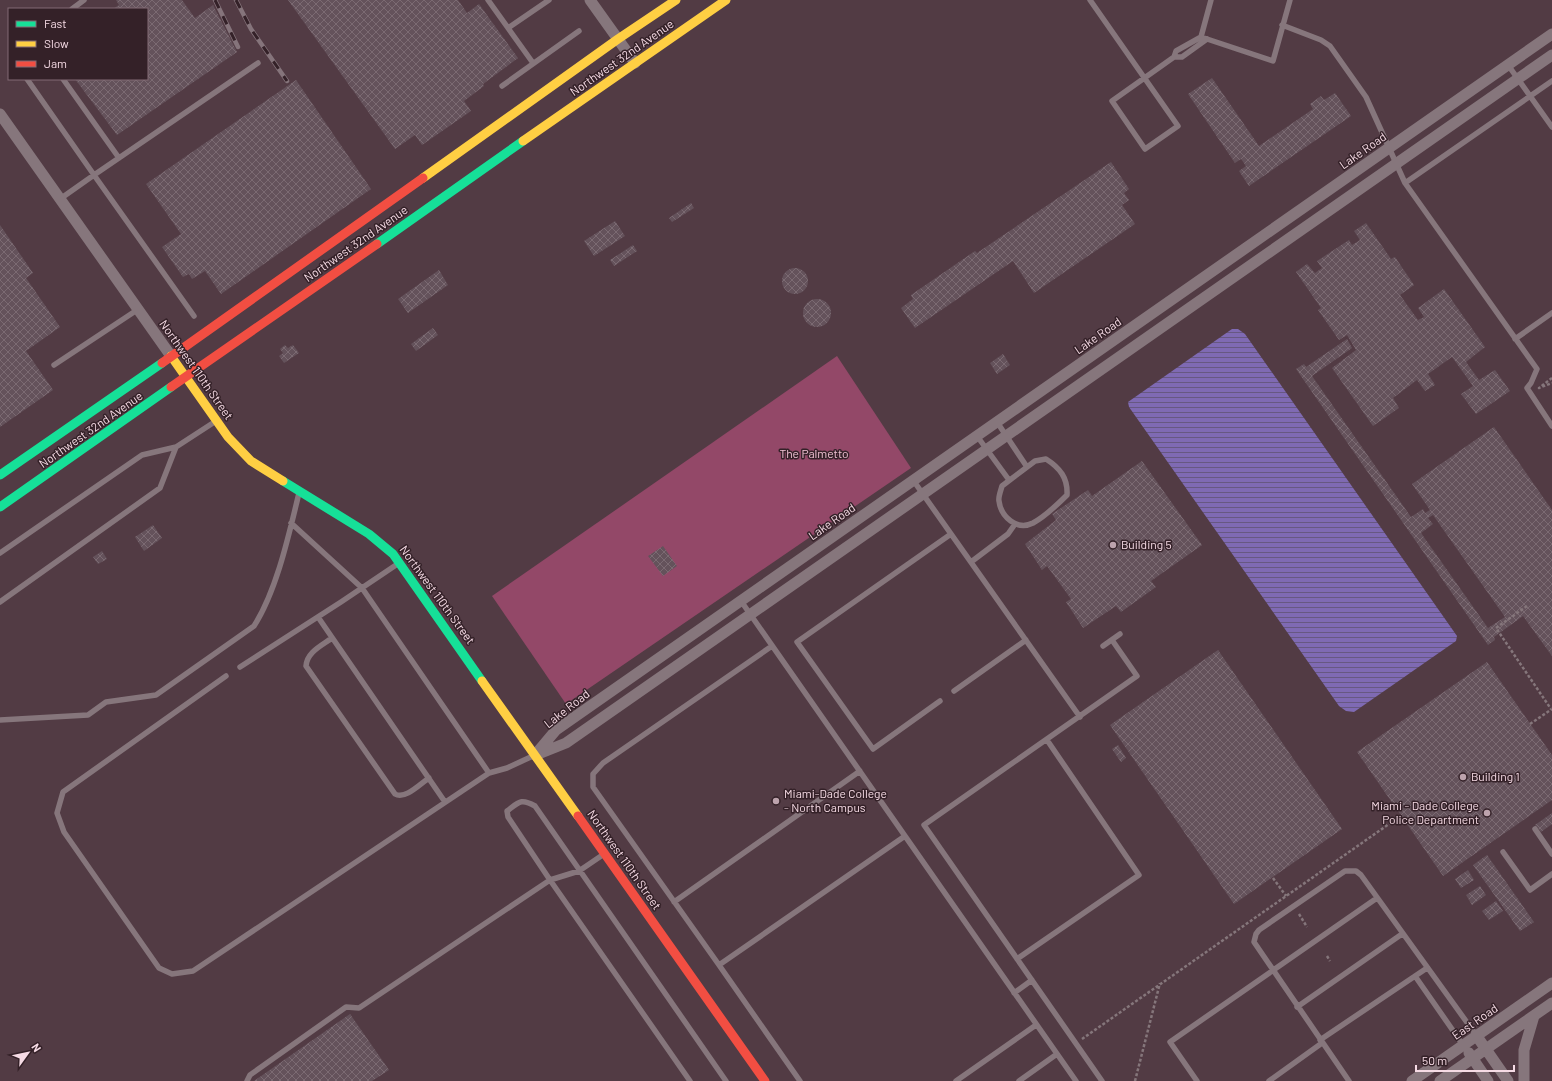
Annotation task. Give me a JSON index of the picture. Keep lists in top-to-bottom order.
{
  "streets": {
    "main road": ["Northwest 32nd Avenue", "Northwest 110th Street"],
    "street": ["Lake Road", "East Road"]
  },
  "crossings": [
    ["Northwest 32nd Avenue", "Northwest 110th Street"],
    ["Lake Road", "Northwest 110th Street"]
  ],
  "parks": ["The Palmetto"],
  "places": [
    "Building 5",
    "Building 1",
    "Miami-Dade College - North Campus",
    "Miami - Dade College Police Department"
  ],
  "legend": ["Fast", "Slow", "Jam"],
  "scale_bar": "50 m",
  "north": "top right"
}
